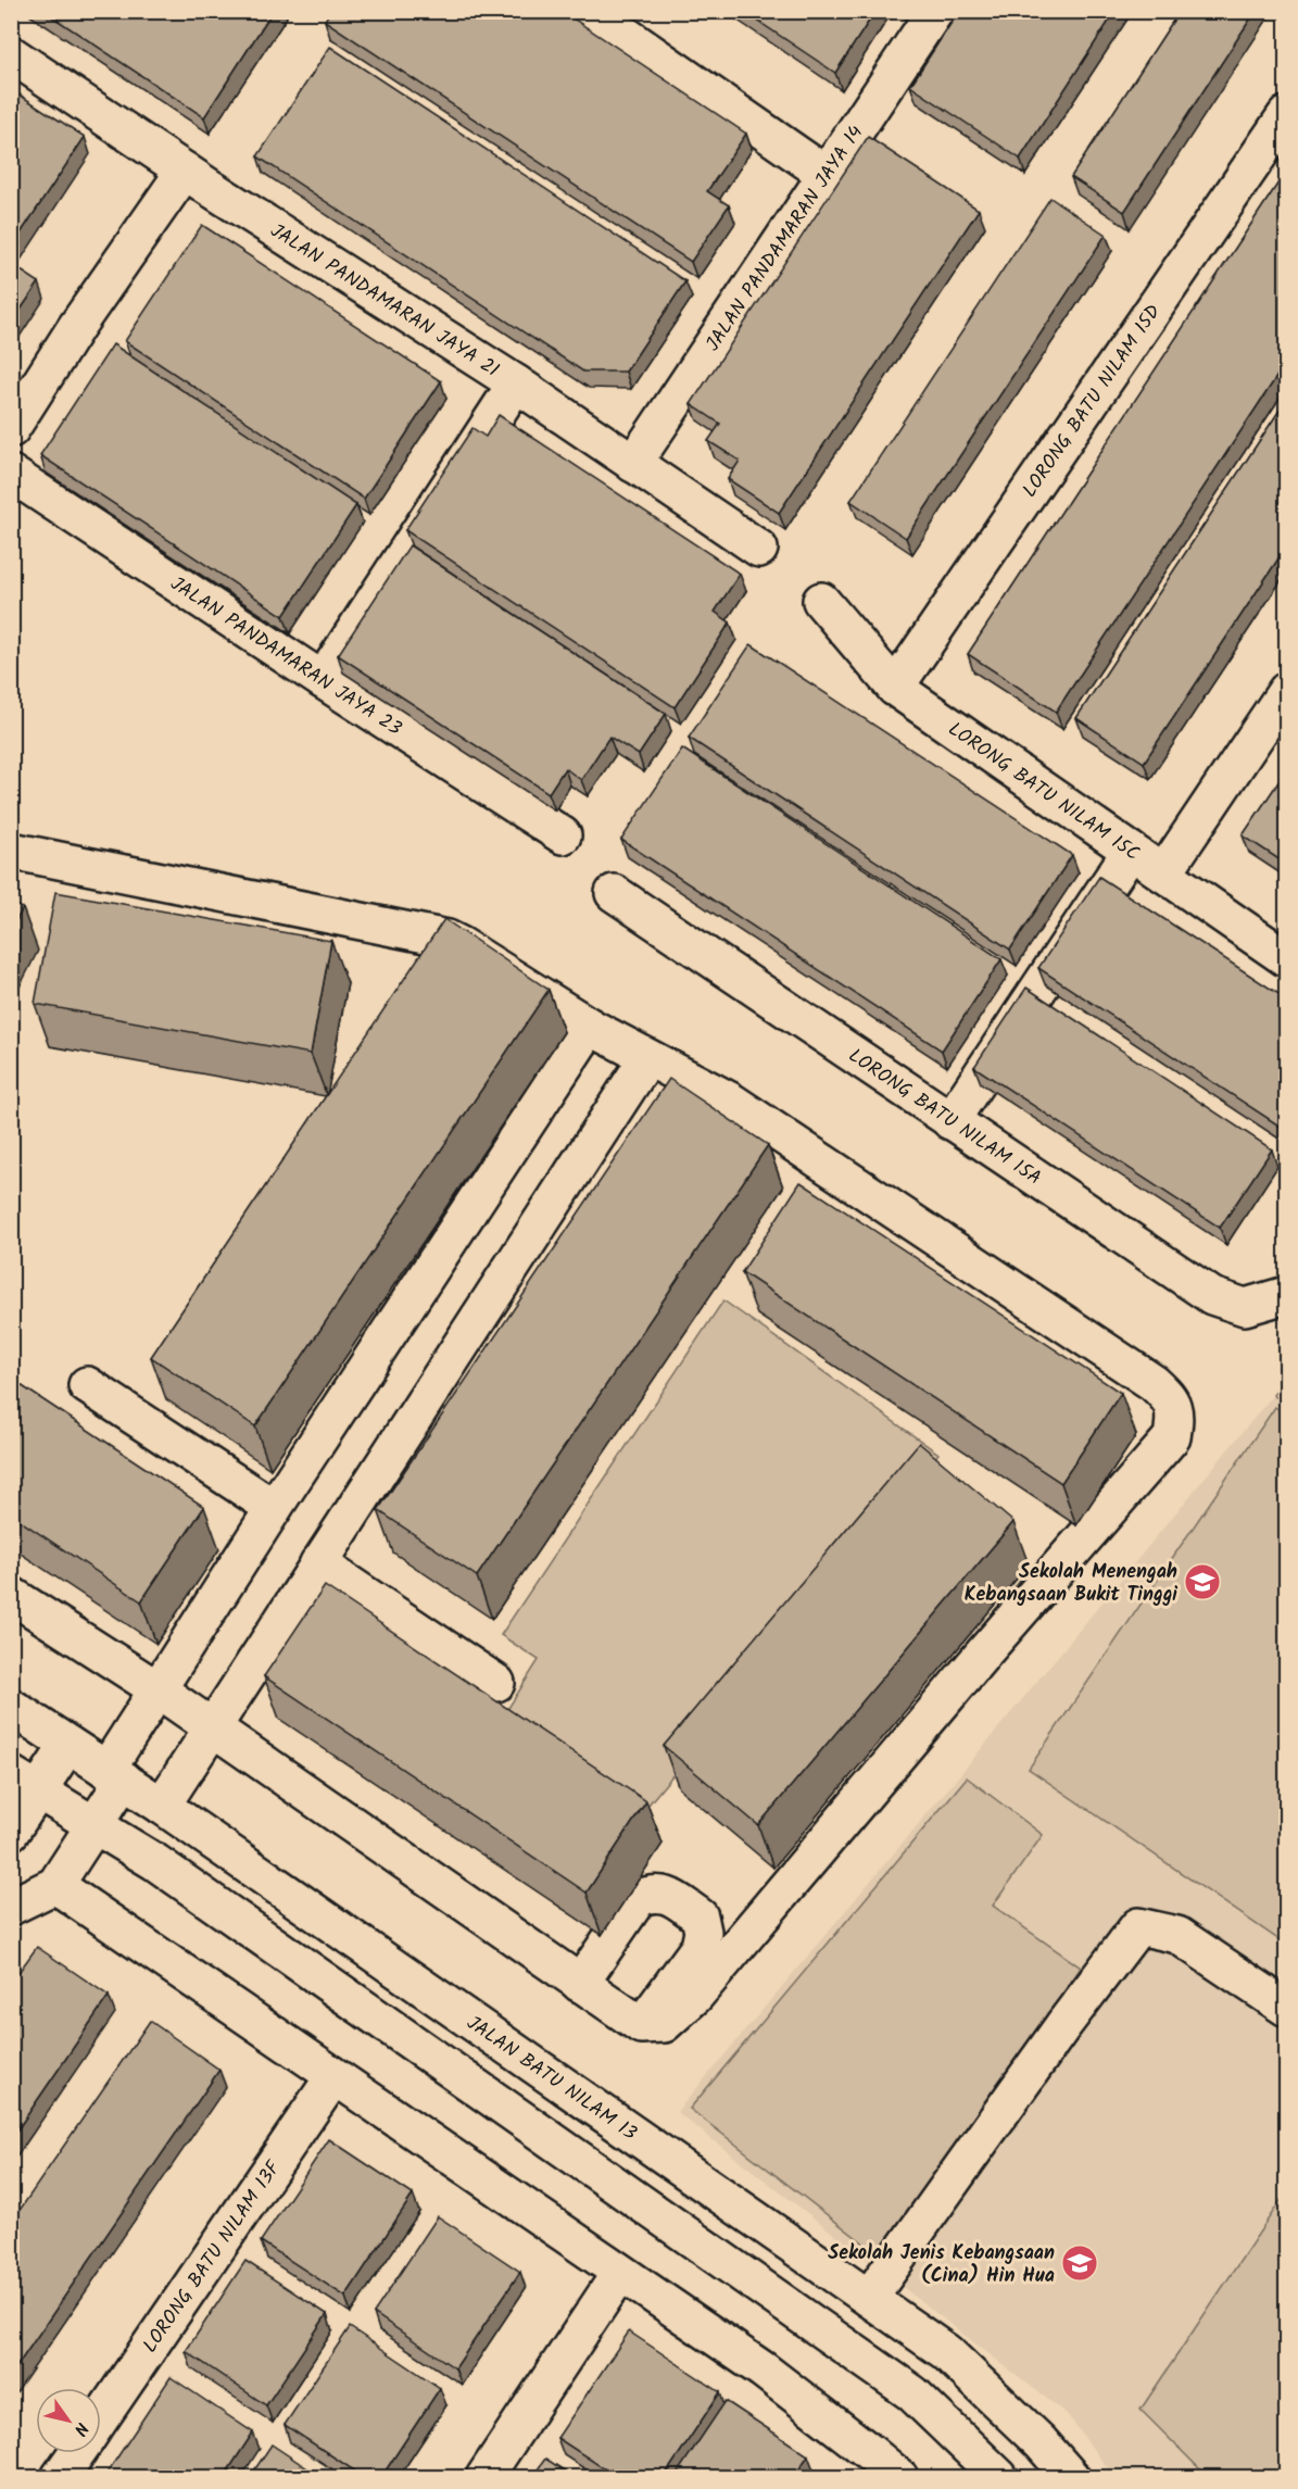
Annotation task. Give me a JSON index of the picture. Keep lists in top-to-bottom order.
{
  "streets": {
    "street": [
      "JALAN PANDAMARAN JAYA 14",
      "JALAN PANDAMARAN JAYA 21",
      "LORONG BATU NILAM 15D",
      "JALAN PANDAMARAN JAYA 23",
      "LORONG BATU NILAM 15C",
      "LORONG BATU NILAM 15A",
      "JALAN BATU NILAM 13",
      "LORONG BATU NILAM 13F"
    ]
  },
  "crossings": [
    ["JALAN PANDAMARAN JAYA 14", "JALAN PANDAMARAN JAYA 21"],
    ["LORONG BATU NILAM 15D", "LORONG BATU NILAM 15C"]
  ],
  "places": {
    "school or university": ["Sekolah Menengah Kebangsaan Bukit Tinggi", "Sekolah Jenis Kebangsaan (Cina) Hin Hua"]
  },
  "north": "bottom right"
}
